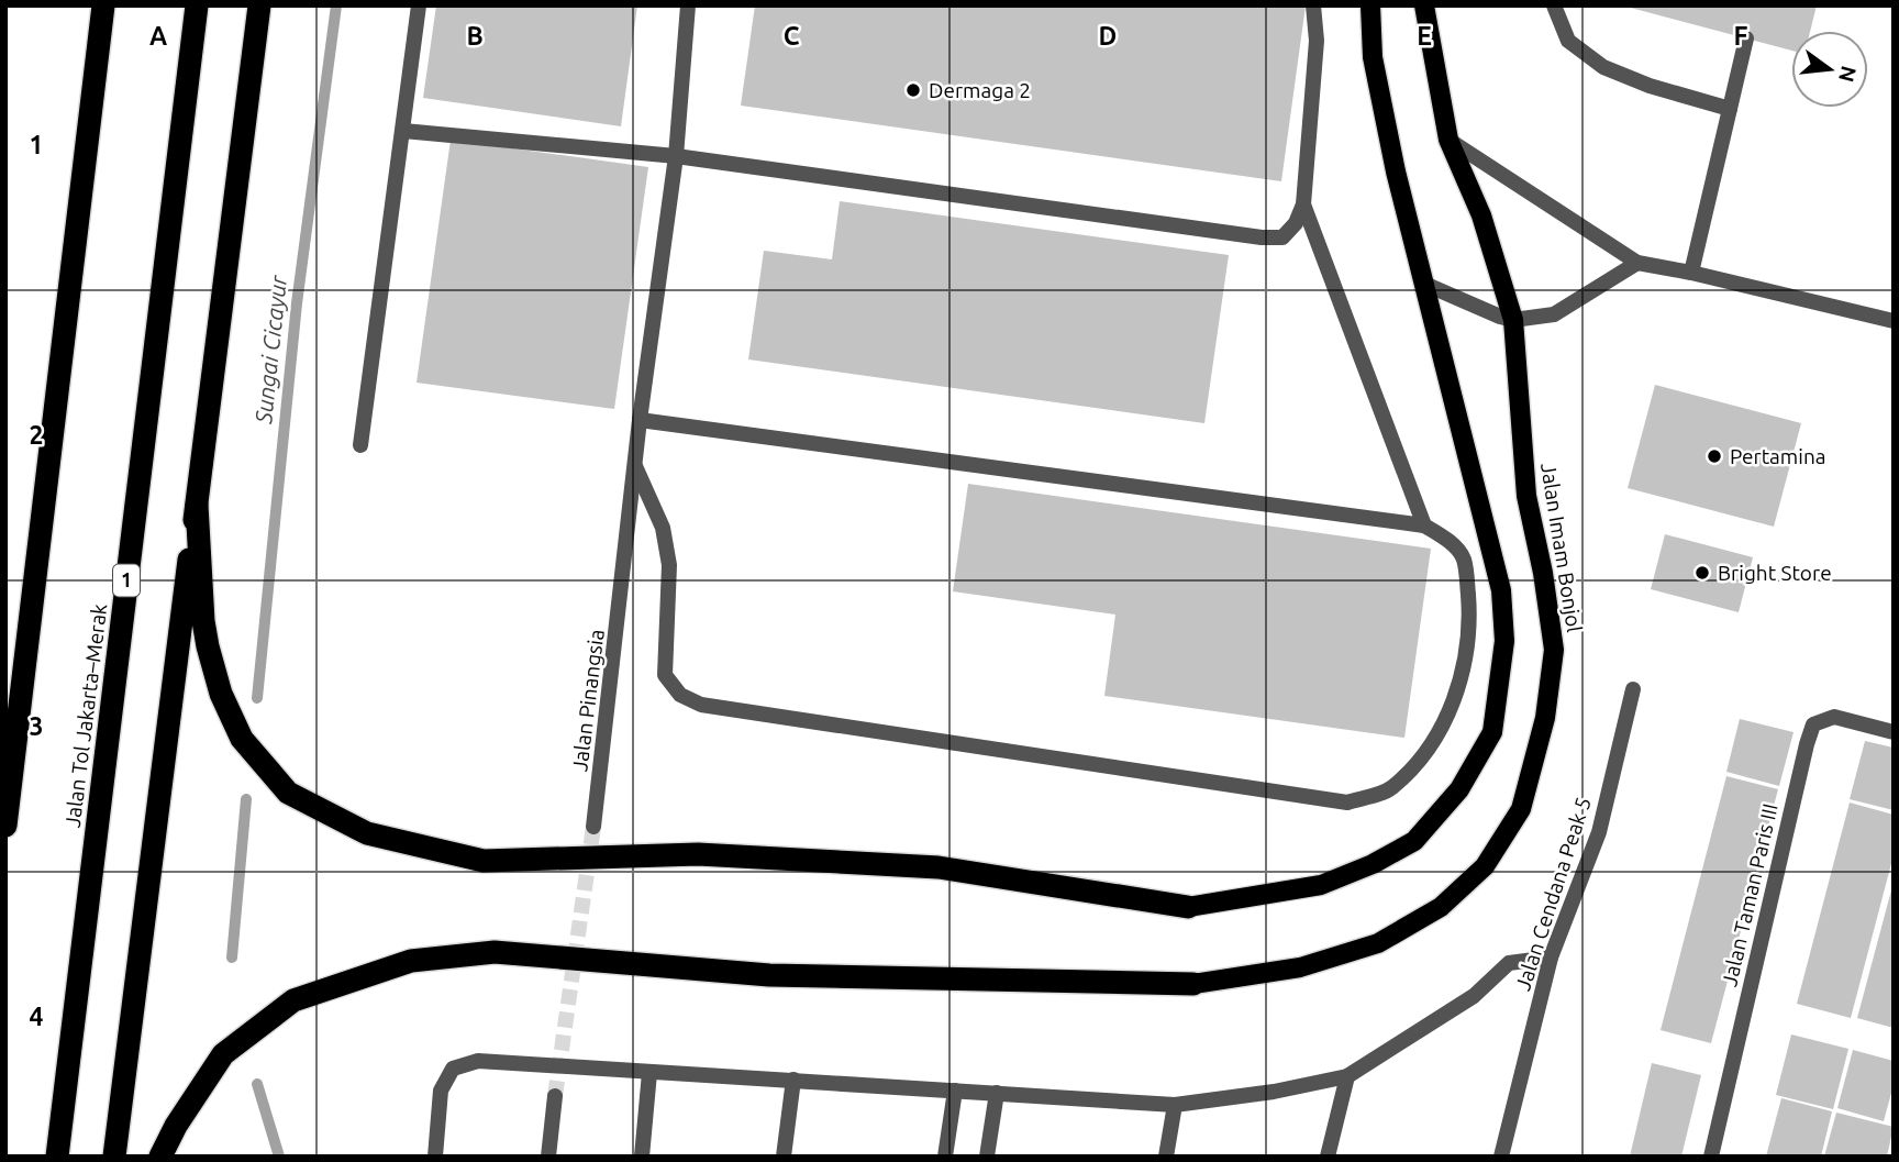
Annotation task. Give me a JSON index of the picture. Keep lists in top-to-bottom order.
{
  "streets": {
    "highway": ["1", "Jalan Tol Jakarta–Merak"],
    "main road": ["Jalan Imam Bonjol"],
    "street": ["Jalan Pinangsia", "Jalan Cendana Peak 5", "Jalan Taman Paris III"]
  },
  "water": ["Sungai Cicayur"],
  "places": ["Dermaga 2", "Pertamina", "Bright Store"],
  "north": "right",
  "grid": {
    "columns": [
      "A",
      "B",
      "C",
      "D",
      "E",
      "F"
    ],
    "rows": [
      "1",
      "2",
      "3",
      "4"
    ]
  }
}
